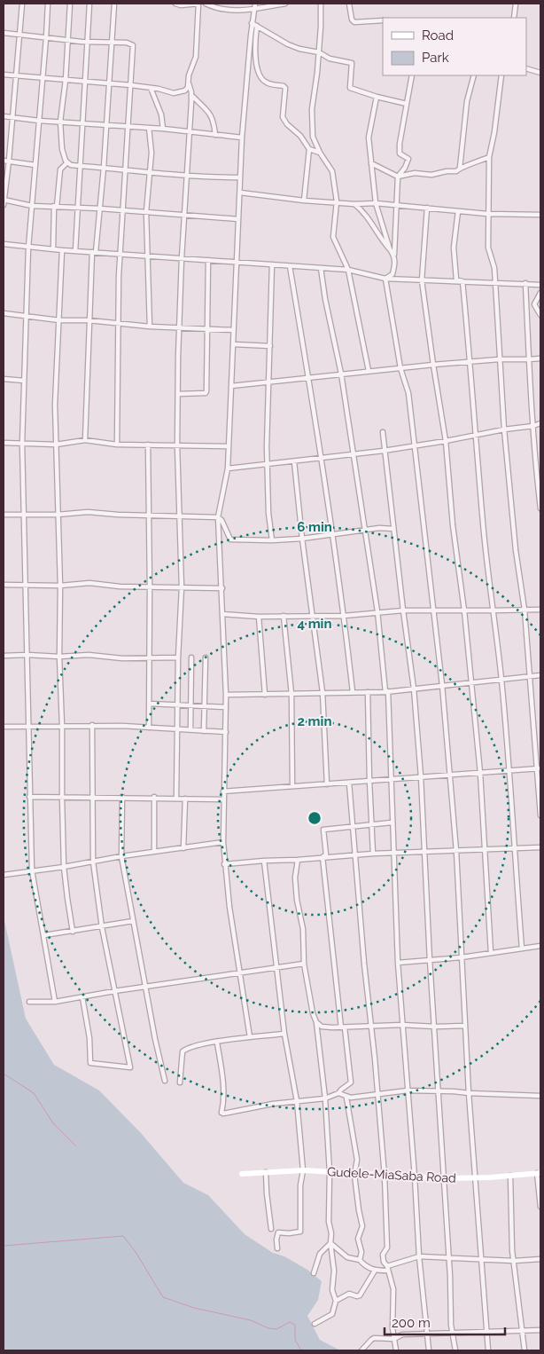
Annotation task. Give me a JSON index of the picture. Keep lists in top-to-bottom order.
{
  "streets": {
    "street": ["Gudele-MiaSaba Road"]
  },
  "legend": ["Road", "Park"],
  "scale_bar": "200 m",
  "rings": ["6 min", "4 min", "2 min"]
}
